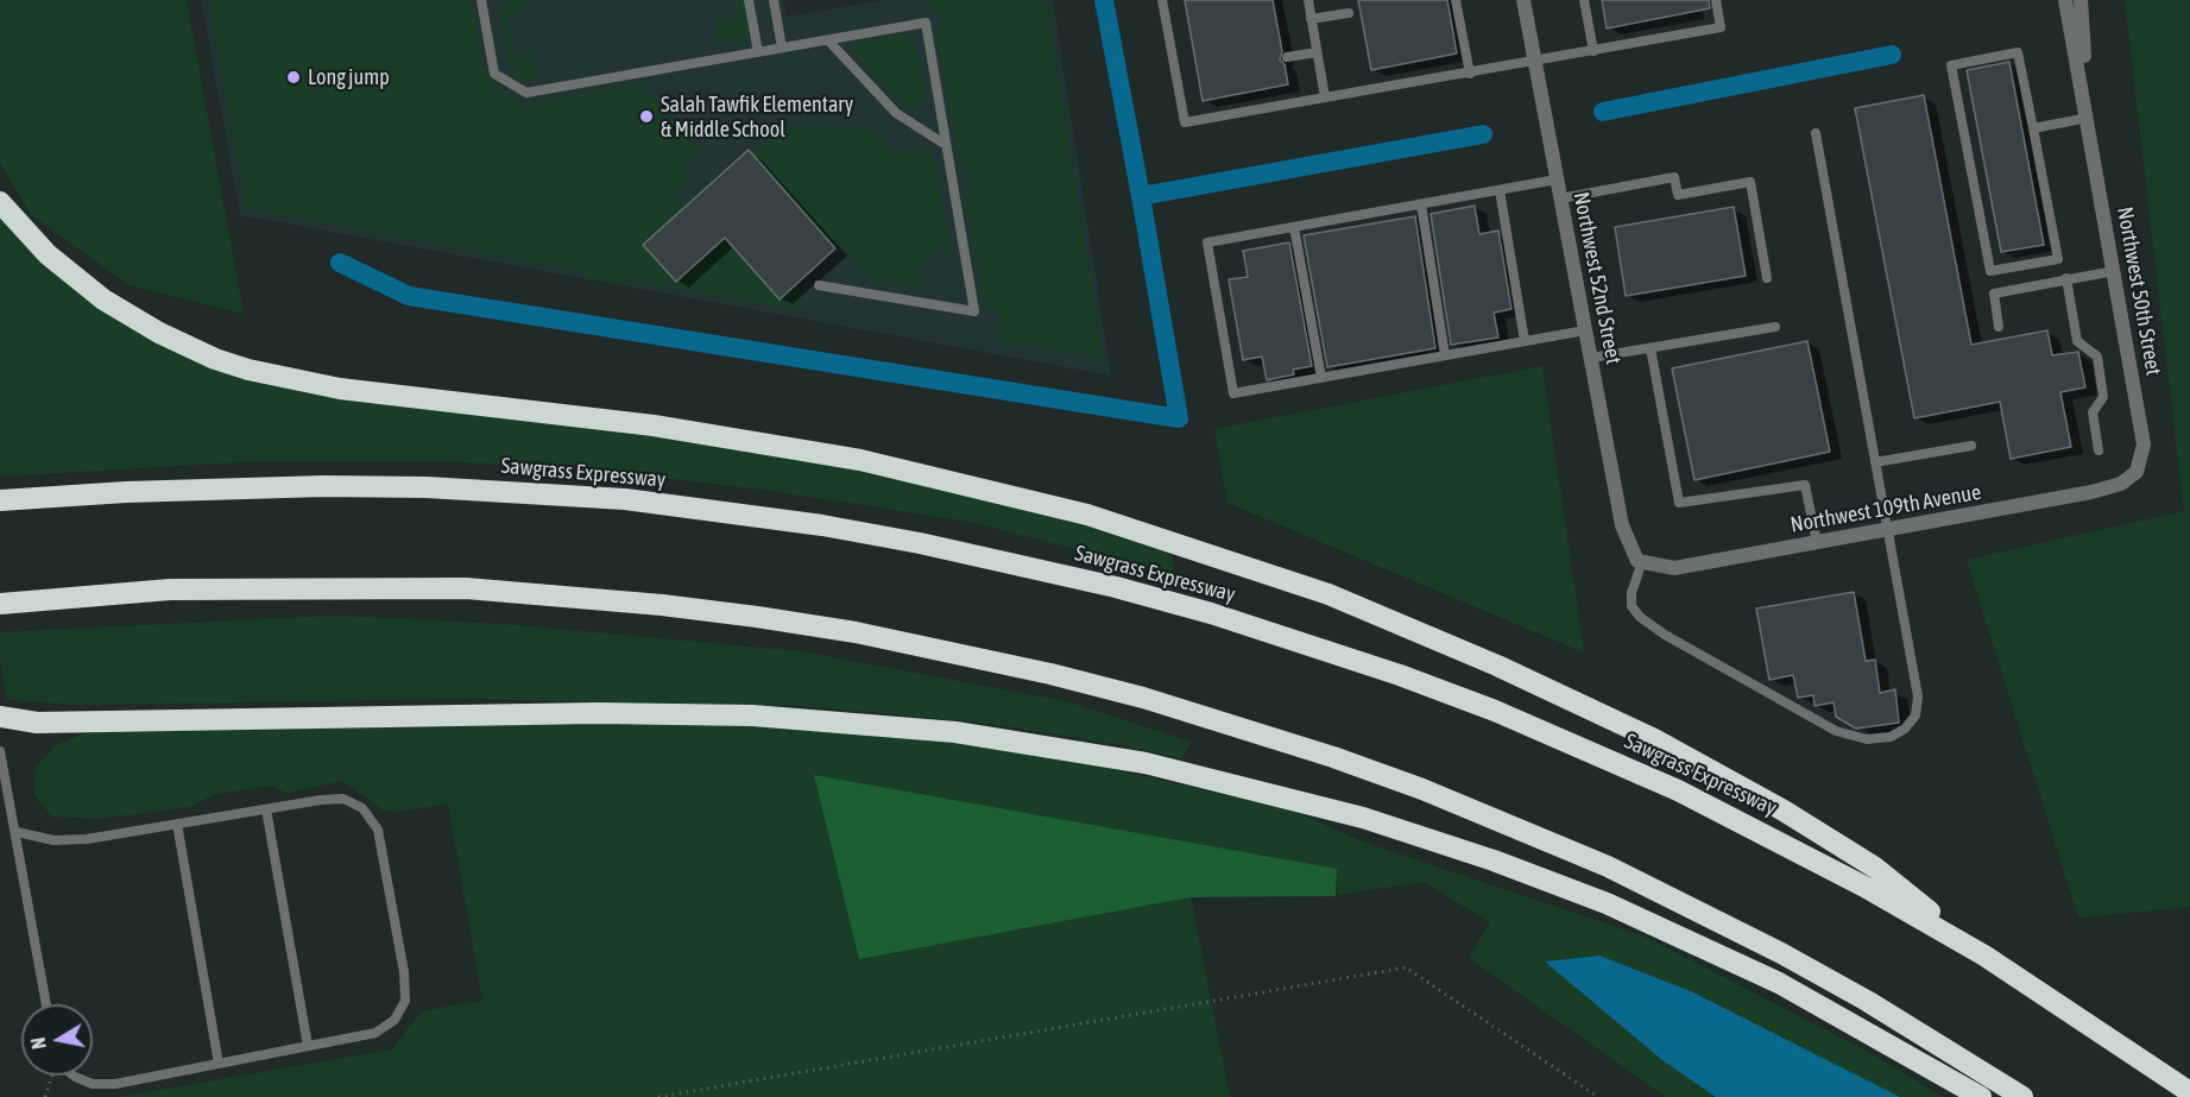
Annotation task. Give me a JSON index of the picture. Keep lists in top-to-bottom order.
{
  "streets": {
    "highway": ["Sawgrass Expressway"],
    "street": ["Northwest 52nd Street", "Northwest 50th Street", "Northwest 109th Avenue"]
  },
  "crossings": [
    ["Northwest 52nd Street", "Northwest 109th Avenue"],
    ["Northwest 50th Street", "Northwest 109th Avenue"]
  ],
  "places": ["Long jump", "Salah Tawfik Elementary & Middle School"],
  "north": "left"
}
